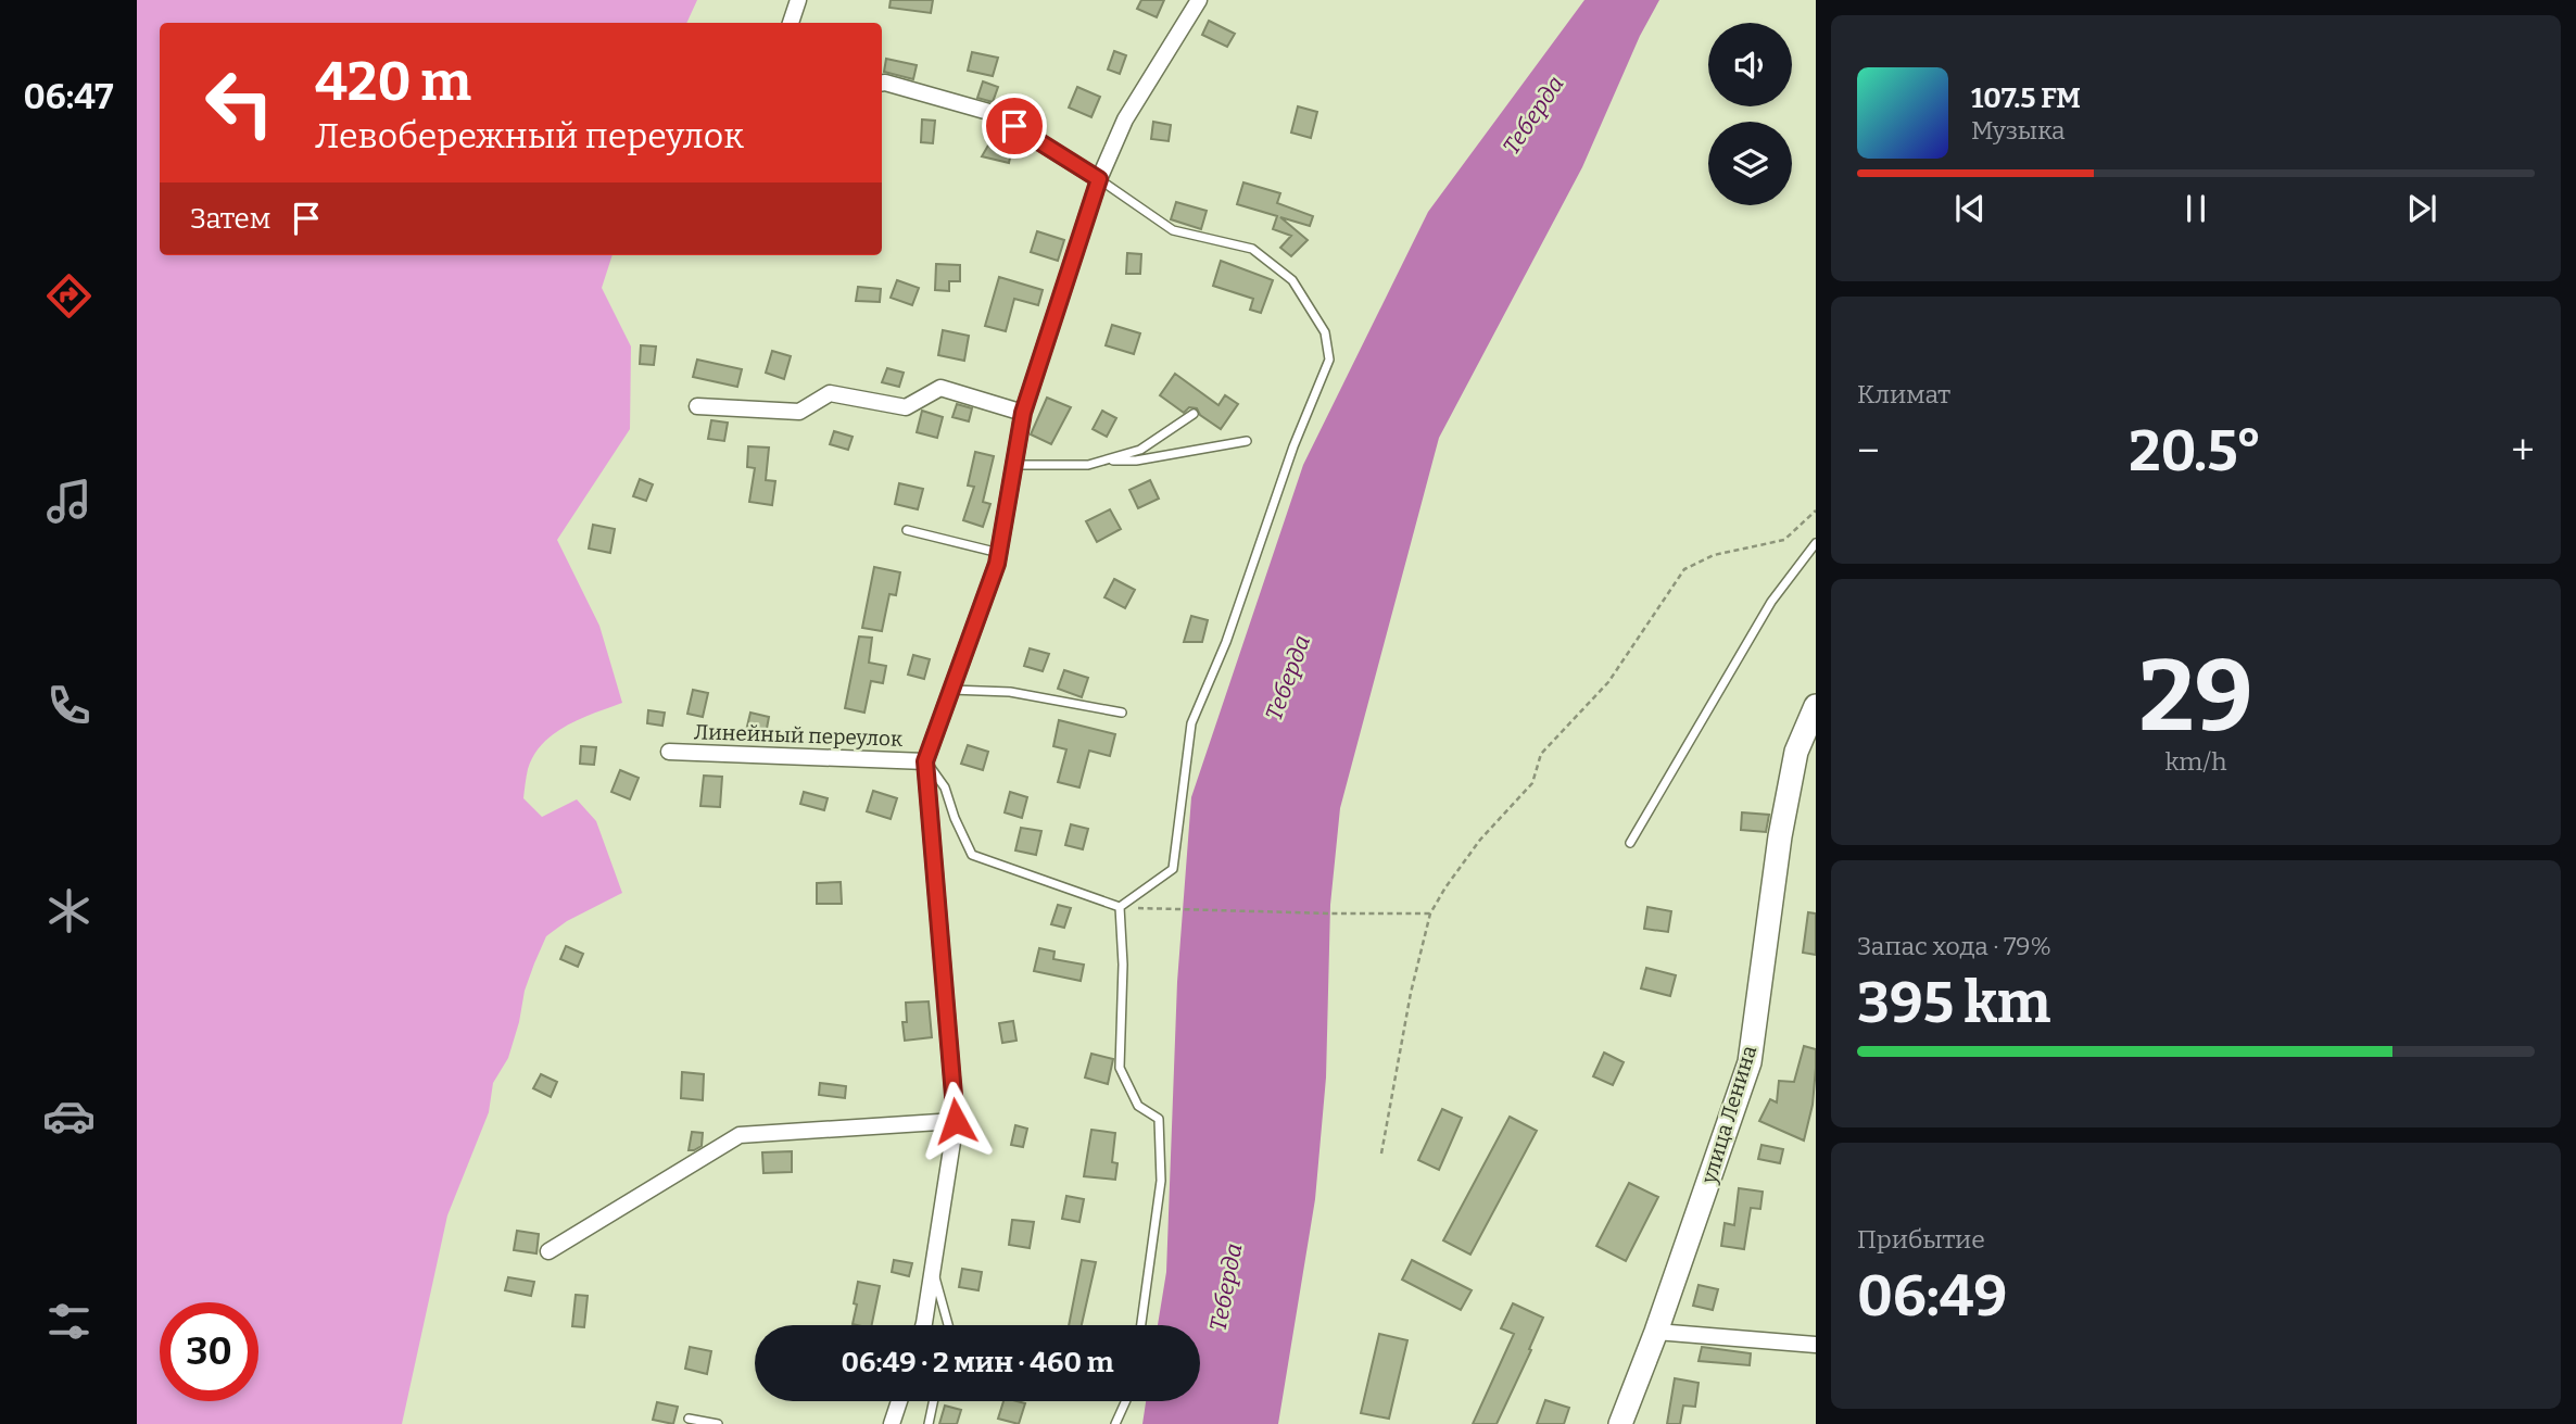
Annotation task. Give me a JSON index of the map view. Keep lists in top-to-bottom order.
{
  "streets": {
    "main road": ["улица Ленина"],
    "street": ["Линейный переулок"]
  },
  "water": ["Теберда"],
  "page": {
    "tabs": "06:47",
    "turn": ["420 m", "Левобережный переулок"],
    "song": ["107.5 FM", "Музыка"],
    "then": "Затем",
    "tile": [
      "Климат",
      ["29", "km/h"],
      ["Запас хода · 79%", "395 km"],
      ["Прибытие", "06:49"]
    ],
    "heat": ["−", "20.5°", "+"],
    "limit": "30",
    "trip": "06:49 · 2 мин · 460 m"
  }
}
